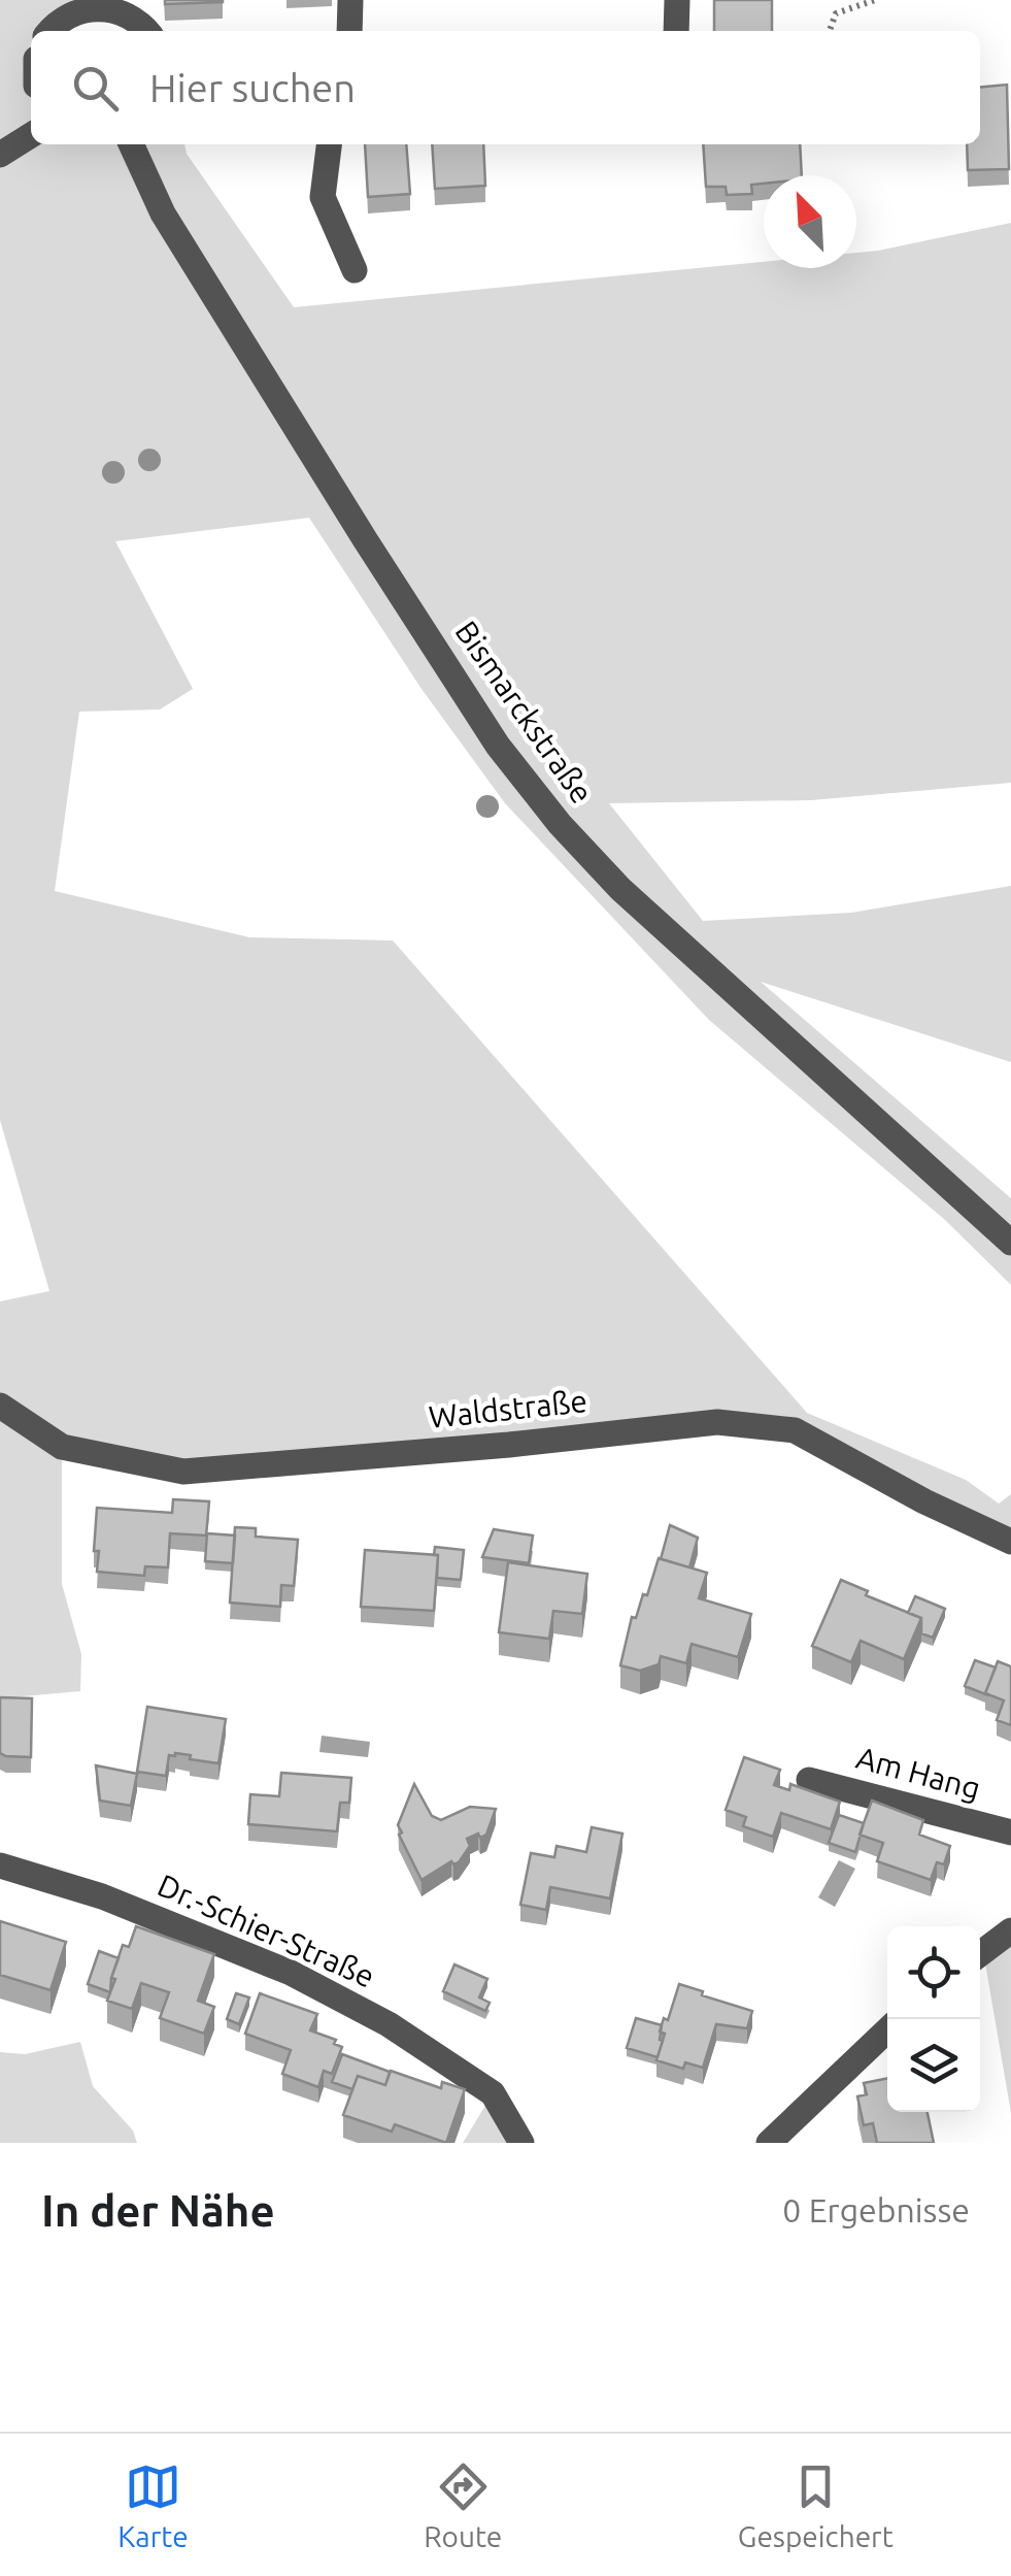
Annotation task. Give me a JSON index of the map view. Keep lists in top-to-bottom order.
{
  "streets": {
    "street": [
      "Bismarckstraße",
      "Waldstraße",
      "Am Hang",
      "Dr.-Schier-Straße"
    ]
  },
  "north": "top left",
  "page": {
    "search": "Hier suchen",
    "heading": ["In der Nähe", "0 Ergebnisse"],
    "nav": ["Karte", "Route", "Gespeichert"]
  }
}
